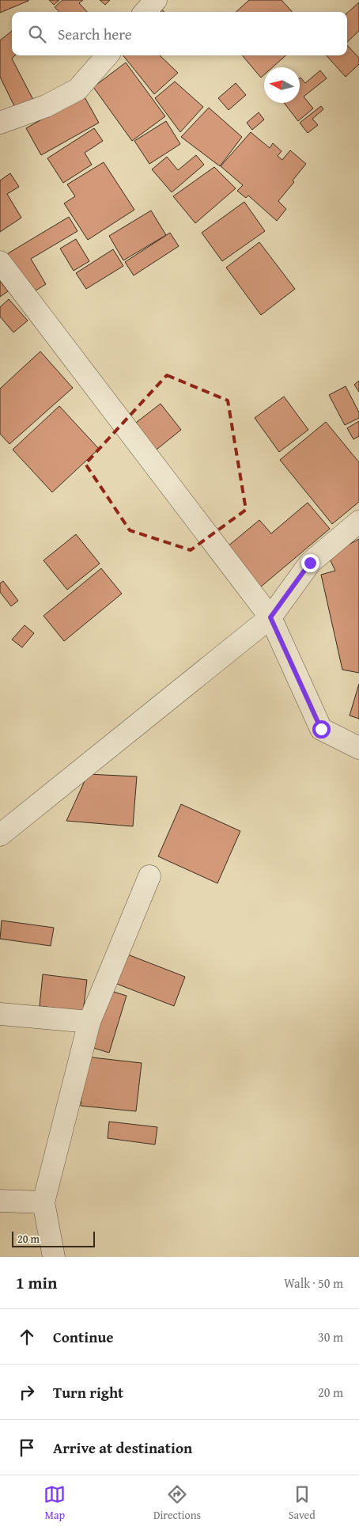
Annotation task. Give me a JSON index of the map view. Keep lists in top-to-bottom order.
{
  "scale_bar": "20 m",
  "north": "left",
  "page": {
    "search": "Search here",
    "scale": "20 m",
    "heading": ["1 min", "Walk · 50 m"],
    "list": [
      ["Continue", "30 m"],
      ["Turn right", "20 m"],
      "Arrive at destination"
    ],
    "nav": ["Map", "Directions", "Saved"]
  }
}
